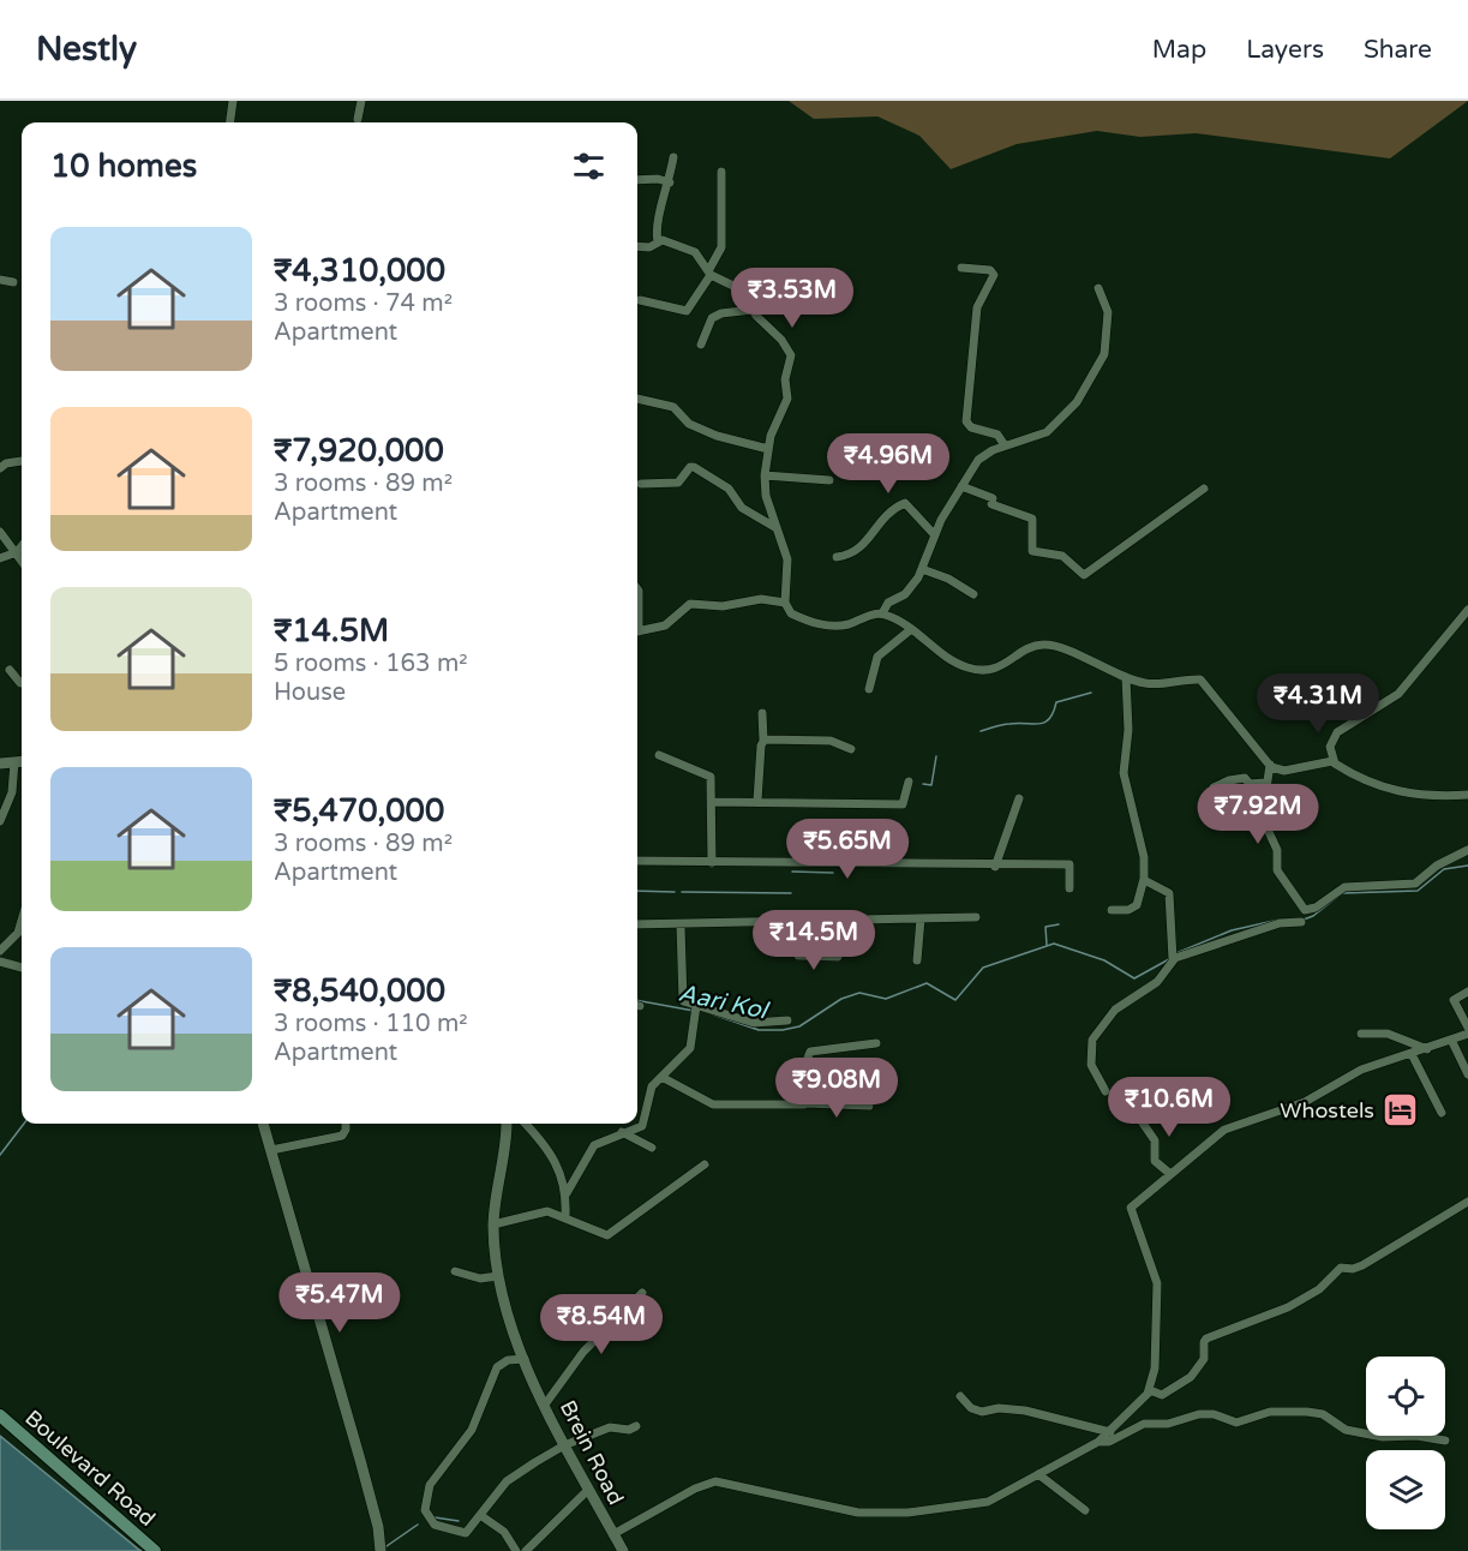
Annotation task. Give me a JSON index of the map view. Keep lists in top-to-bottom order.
{
  "streets": {
    "main road": ["Boulevard Road"],
    "street": ["Brein Road"]
  },
  "water": ["Aari Kol"],
  "places": {
    "hotel": ["Whostels"]
  },
  "page": {
    "header": "Nestly",
    "nav": ["Map", "Layers", "Share"],
    "heading": "10 homes",
    "list": [
      {
        "name": "₹4,310,000",
        "note": "3 rooms · 74 m² · Apartment"
      },
      {
        "name": "₹7,920,000",
        "note": "3 rooms · 89 m² · Apartment"
      },
      {
        "name": "₹14.5M",
        "note": "5 rooms · 163 m² · House"
      },
      {
        "name": "₹5,470,000",
        "note": "3 rooms · 89 m² · Apartment"
      },
      {
        "name": "₹8,540,000",
        "note": "3 rooms · 110 m² · Apartment"
      }
    ],
    "price": [
      "₹3.53M",
      "₹4.96M",
      "₹4.31M",
      "₹7.92M",
      "₹5.65M",
      "₹14.5M",
      "₹9.08M",
      "₹10.6M",
      "₹5.47M",
      "₹8.54M"
    ]
  }
}
